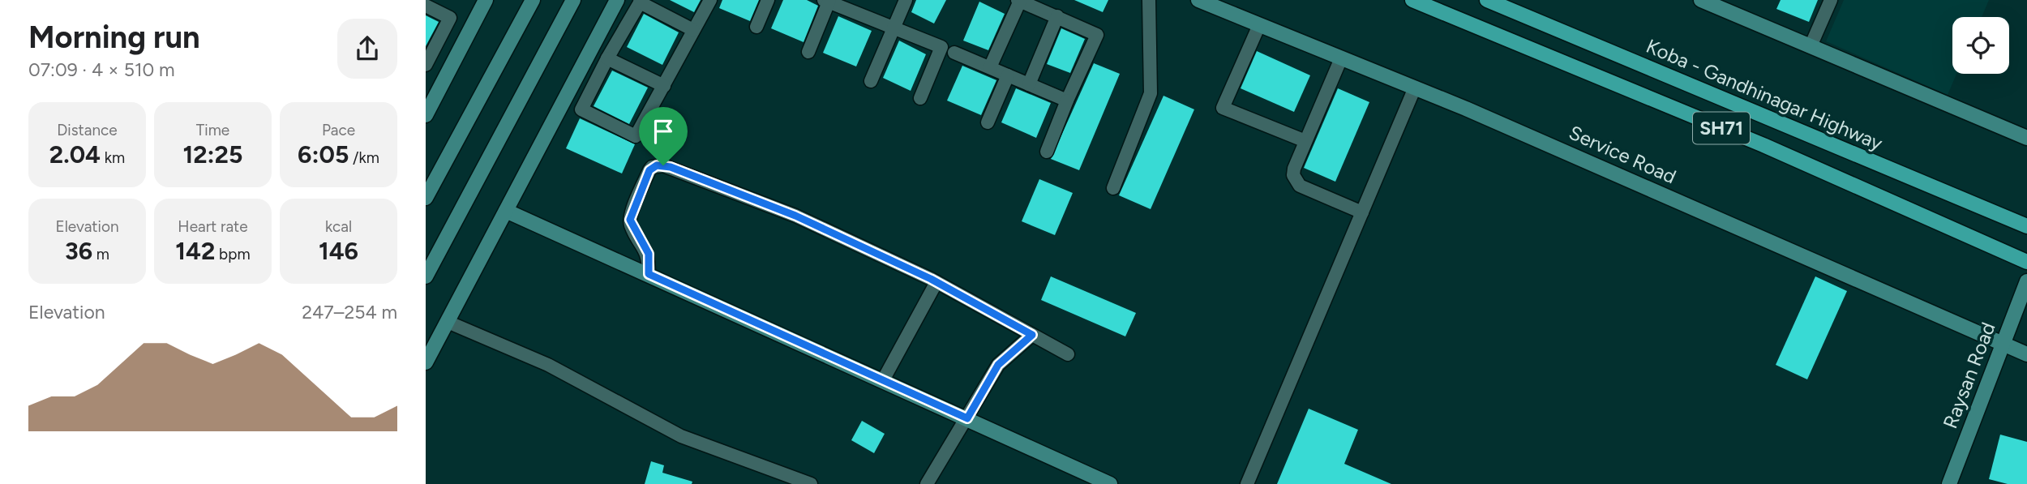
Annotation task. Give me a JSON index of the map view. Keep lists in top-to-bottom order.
{
  "streets": {
    "main road": ["Koba - Gandhinagar Highway", "SH71"],
    "street": ["Service Road", "Raysan Road"]
  },
  "crossings": [
    ["Service Road", "Raysan Road"]
  ],
  "page": {
    "heading": ["Morning run", "07:09 · 4 × 510 m"],
    "stats": [
      ["Distance", "2.04 km"],
      ["Time", "12:25"],
      ["Pace", "6:05 /km"],
      ["Elevation", "36 m"],
      ["Heart rate", "142 bpm"],
      ["kcal", "146"]
    ],
    "chart": ["Elevation", "247–254 m"]
  }
}
